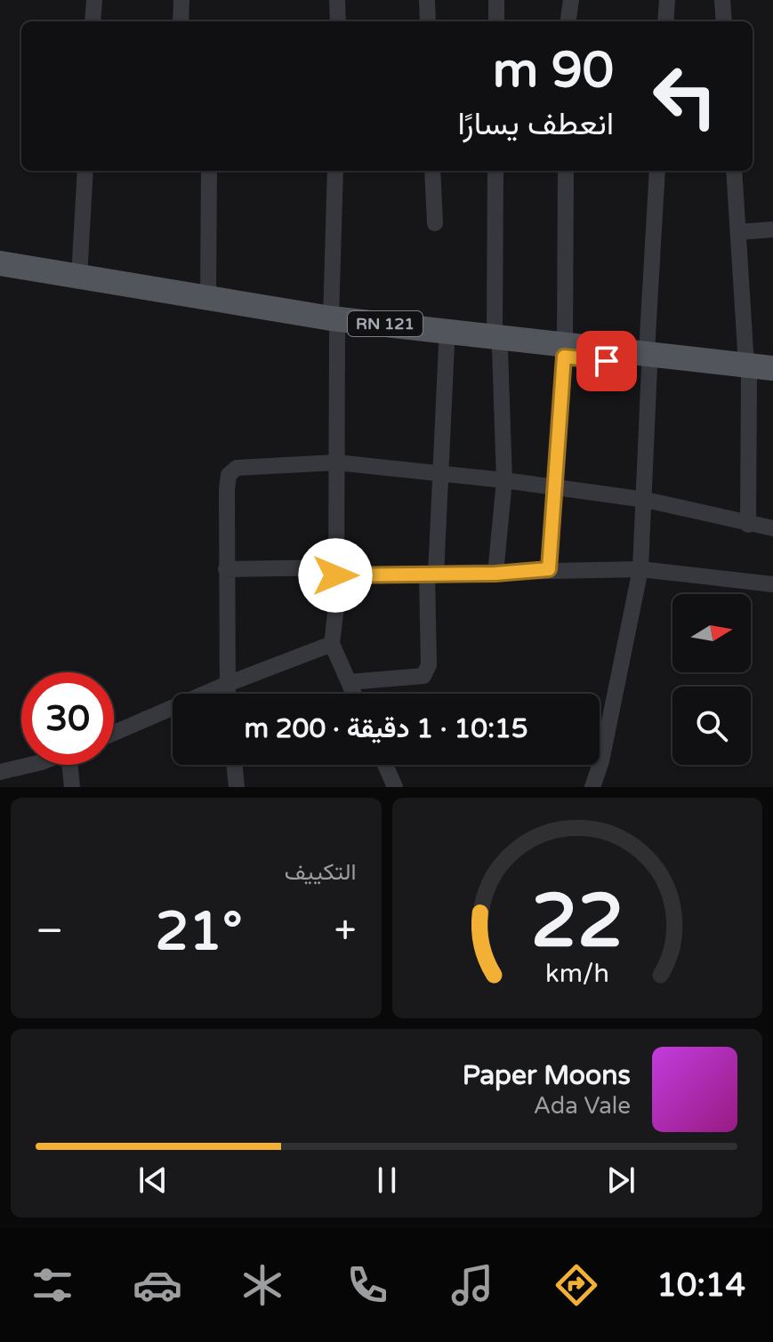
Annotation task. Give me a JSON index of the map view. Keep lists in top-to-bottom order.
{
  "streets": {
    "main road": ["RN 121"]
  },
  "north": "right",
  "page": {
    "turn": ["90 m", "انعطف يسارًا"],
    "limit": "30",
    "trip": "10:15 · 1 دقيقة · 200 m",
    "tile": "التكييف",
    "heat": ["−", "21°", "+"],
    "song": ["Paper Moons", "Ada Vale"],
    "tabs": "10:14",
    "gauge": ["22", "km/h"]
  }
}
